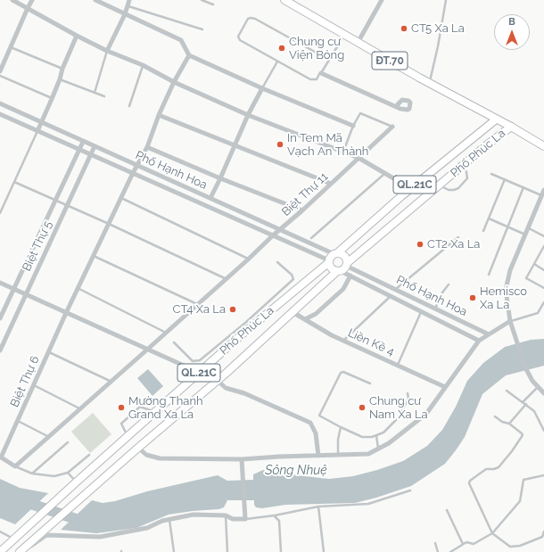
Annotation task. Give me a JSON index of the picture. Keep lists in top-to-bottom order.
{
  "streets": {
    "main road": ["ĐT.70", "Phố Phúc La", "QL.21C"],
    "street": [
      "Phố Hạnh Hoa",
      "Biệt Thự 11",
      "Biệt Thự 5",
      "Liền Kề 4",
      "Biệt Thự 6"
    ]
  },
  "crossings": [
    ["ĐT.70", "Phố Phúc La"],
    ["Phố Phúc La", "Phố Hạnh Hoa"],
    ["Phố Phúc La", "QL.21C"],
    ["Phố Phúc La", "Liền Kề 4"],
    ["Phố Hạnh Hoa", "Biệt Thự 11"],
    ["Phố Hạnh Hoa", "Biệt Thự 5"]
  ],
  "water": ["Sông Nhuệ"],
  "places": [
    "CT5 Xa La",
    "Chung cư Viện Bỏng",
    "In Tem Mã Vạch An Thành",
    "CT2 Xa La",
    "Hemisco Xa La",
    "CT4 Xa La",
    "Mường Thanh Grand Xa La",
    "Chung cư Nam Xa La"
  ],
  "north": "top"
}
